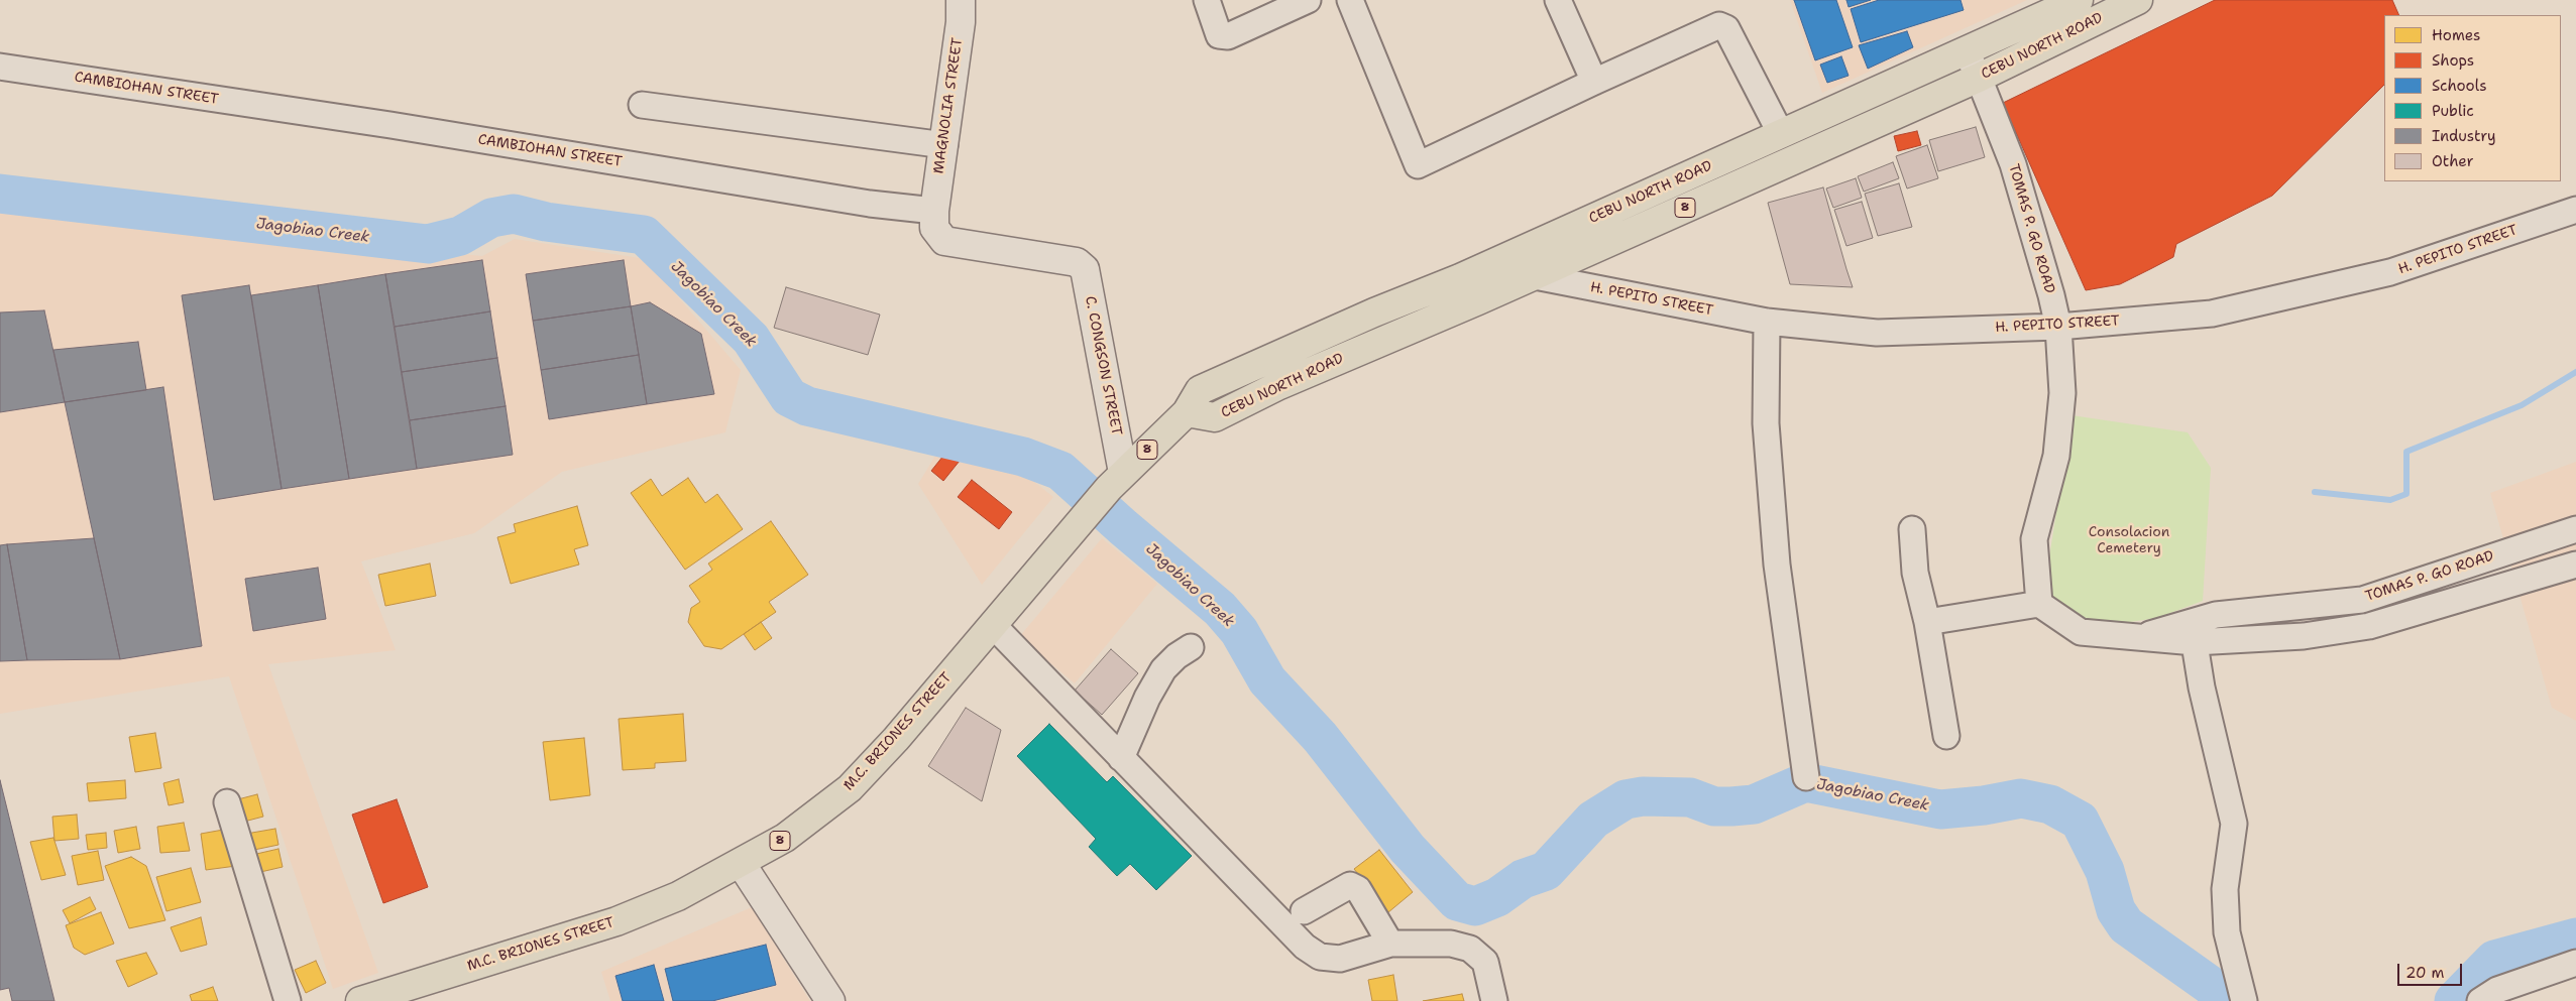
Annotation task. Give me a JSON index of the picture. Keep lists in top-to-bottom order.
{
  "streets": {
    "main road": ["CEBU NORTH ROAD", "8", "M.C. BRIONES STREET"],
    "street": [
      "CAMBIOHAN STREET",
      "MAGNOLIA STREET",
      "TOMAS P. GO ROAD",
      "H. PEPITO STREET",
      "C. CONGSON STREET"
    ]
  },
  "crossings": [
    ["CEBU NORTH ROAD", "TOMAS P. GO ROAD"],
    ["CEBU NORTH ROAD", "H. PEPITO STREET"],
    ["CEBU NORTH ROAD", "M.C. BRIONES STREET"],
    ["CAMBIOHAN STREET", "MAGNOLIA STREET"],
    ["CAMBIOHAN STREET", "C. CONGSON STREET"],
    ["MAGNOLIA STREET", "C. CONGSON STREET"],
    ["TOMAS P. GO ROAD", "H. PEPITO STREET"],
    ["C. CONGSON STREET", "M.C. BRIONES STREET"]
  ],
  "water": ["Jagobiao Creek"],
  "parks": ["Consolacion Cemetery"],
  "legend": [
    "Homes",
    "Shops",
    "Schools",
    "Public",
    "Industry",
    "Other"
  ],
  "scale_bar": "20 m"
}
